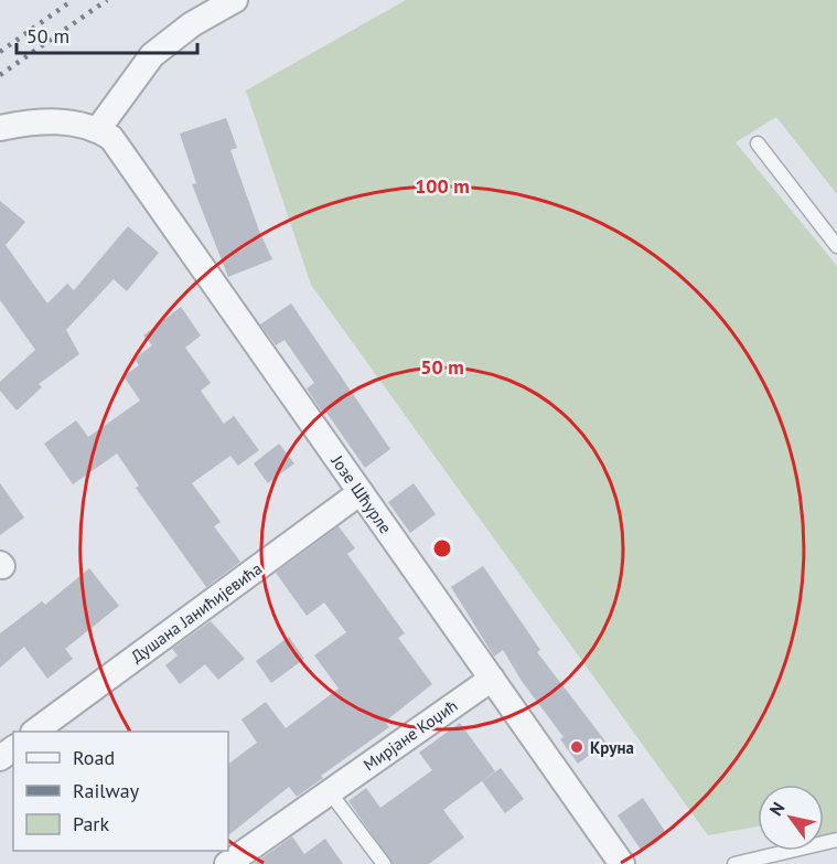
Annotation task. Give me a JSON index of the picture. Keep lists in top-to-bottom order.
{
  "streets": {
    "street": ["Јозе Шћурле", "Душана Јанићијевића", "Мирјане Коџић"]
  },
  "crossings": [
    ["Јозе Шћурле", "Душана Јанићијевића"],
    ["Јозе Шћурле", "Мирјане Коџић"]
  ],
  "places": ["Круна"],
  "legend": ["Road", "Railway", "Park"],
  "scale_bar": "50 m",
  "north": "top left",
  "rings": ["100 m", "50 m"]
}
